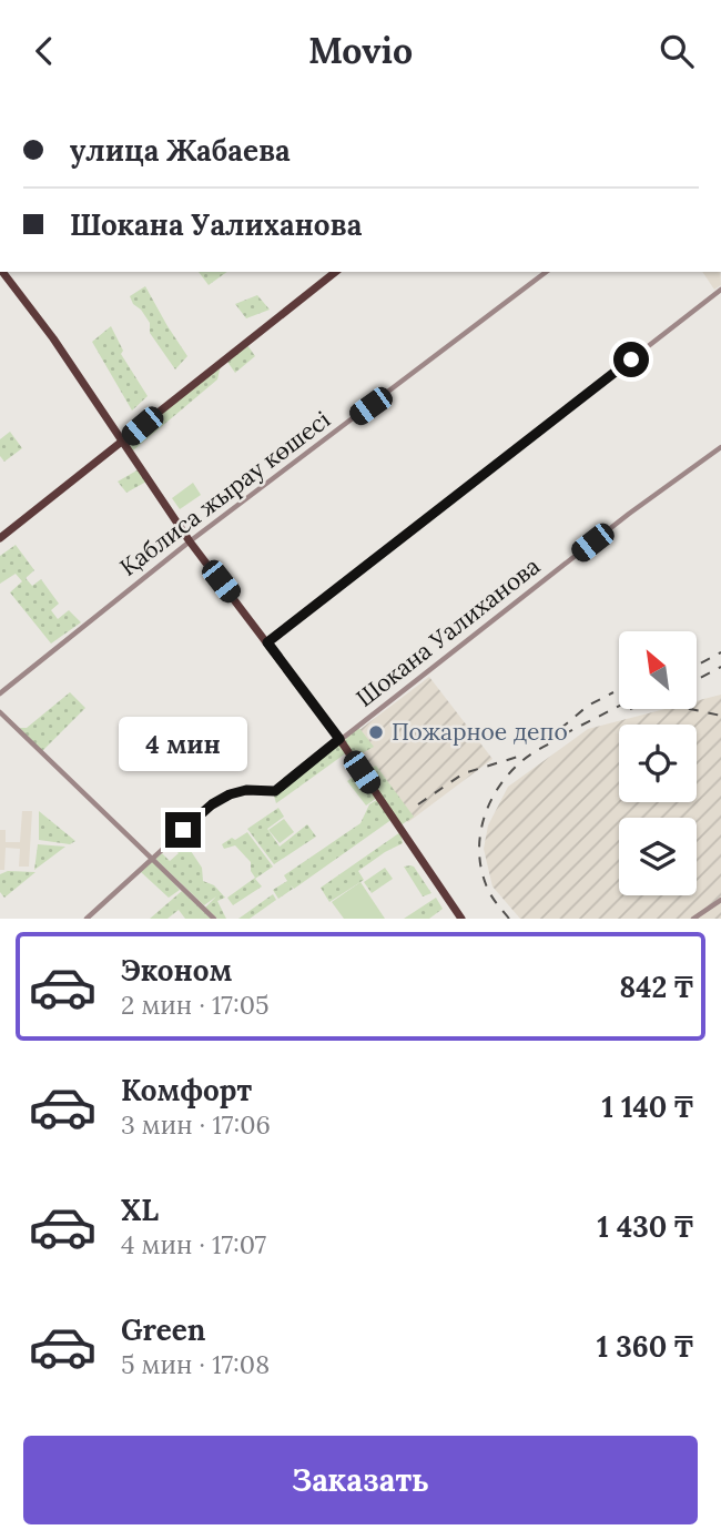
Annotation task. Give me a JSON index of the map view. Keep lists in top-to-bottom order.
{
  "streets": {
    "street": ["Қаблиса жырау көшесі", "Шокана Уалиханова"]
  },
  "places": ["Пожарное депо"],
  "north": "top left",
  "page": {
    "header": "Movio",
    "banner": ["улица Жабаева", "Шокана Уалиханова"],
    "bubble": "4 мин",
    "list": [
      {
        "name": "Эконом",
        "note": "2 мин · 17:05",
        "value": "842 ₸"
      },
      {
        "name": "Комфорт",
        "note": "3 мин · 17:06",
        "value": "1 140 ₸"
      },
      {
        "name": "XL",
        "note": "4 мин · 17:07",
        "value": "1 430 ₸"
      },
      {
        "name": "Green",
        "note": "5 мин · 17:08",
        "value": "1 360 ₸"
      }
    ],
    "buttons": "Заказать"
  }
}
